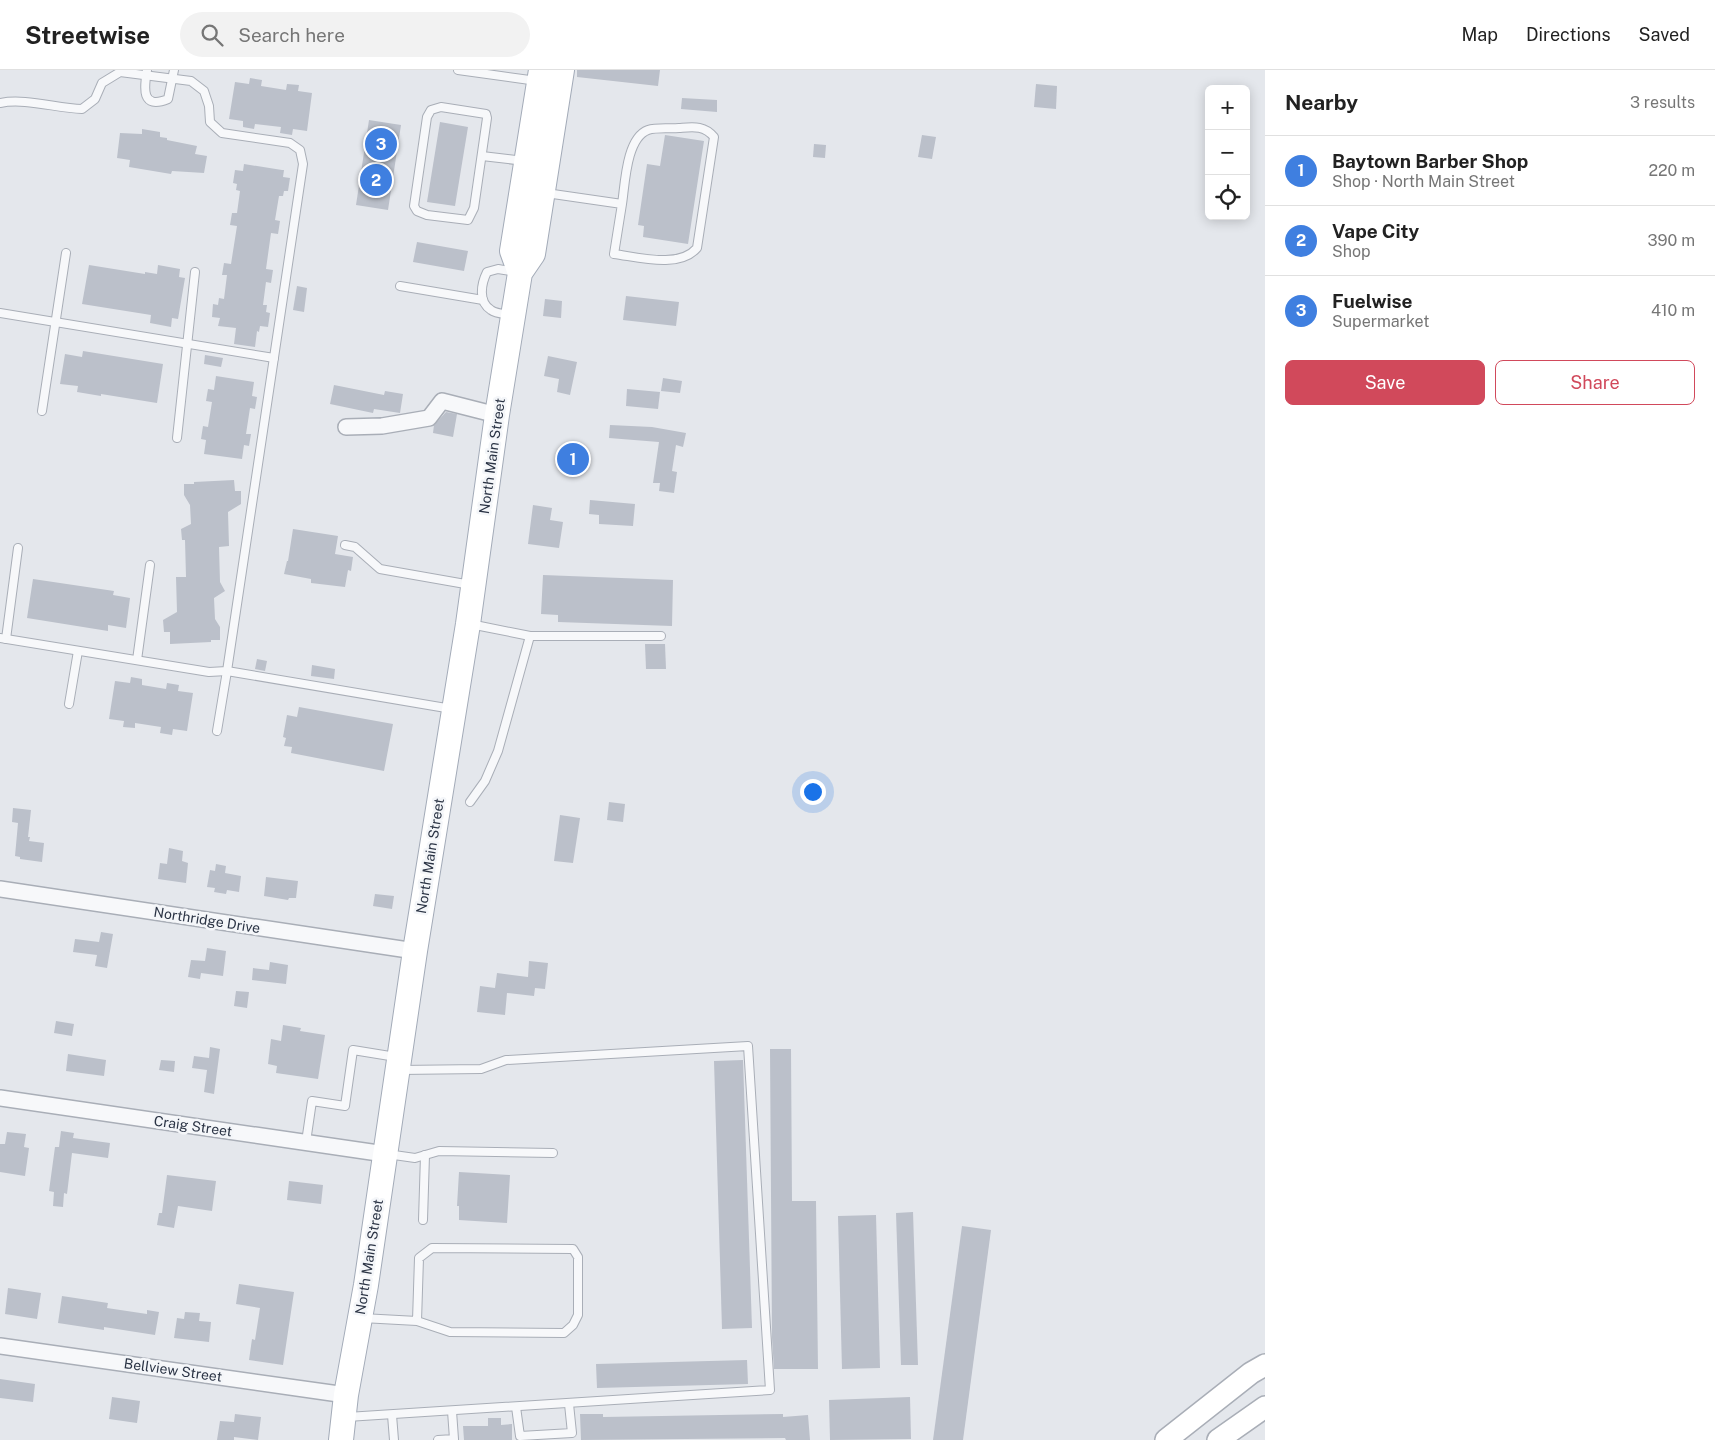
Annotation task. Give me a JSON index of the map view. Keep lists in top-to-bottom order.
{
  "streets": {
    "main road": ["North Main Street"],
    "street": ["Northridge Drive", "Craig Street", "Bellview Street"]
  },
  "crossings": [
    ["North Main Street", "Northridge Drive"],
    ["North Main Street", "Craig Street"],
    ["North Main Street", "Bellview Street"]
  ],
  "page": {
    "header": "Streetwise",
    "search": "Search here",
    "nav": ["Map", "Directions", "Saved"],
    "heading": ["Nearby", "3 results"],
    "map_buttons": ["+", "−"],
    "pins": ["3", "2", "1"],
    "list": [
      {
        "mark": "1",
        "name": "Baytown Barber Shop",
        "note": "Shop · North Main Street",
        "value": "220 m"
      },
      {
        "mark": "2",
        "name": "Vape City",
        "note": "Shop",
        "value": "390 m"
      },
      {
        "mark": "3",
        "name": "Fuelwise",
        "note": "Supermarket",
        "value": "410 m"
      }
    ],
    "buttons": ["Save", "Share"]
  }
}
